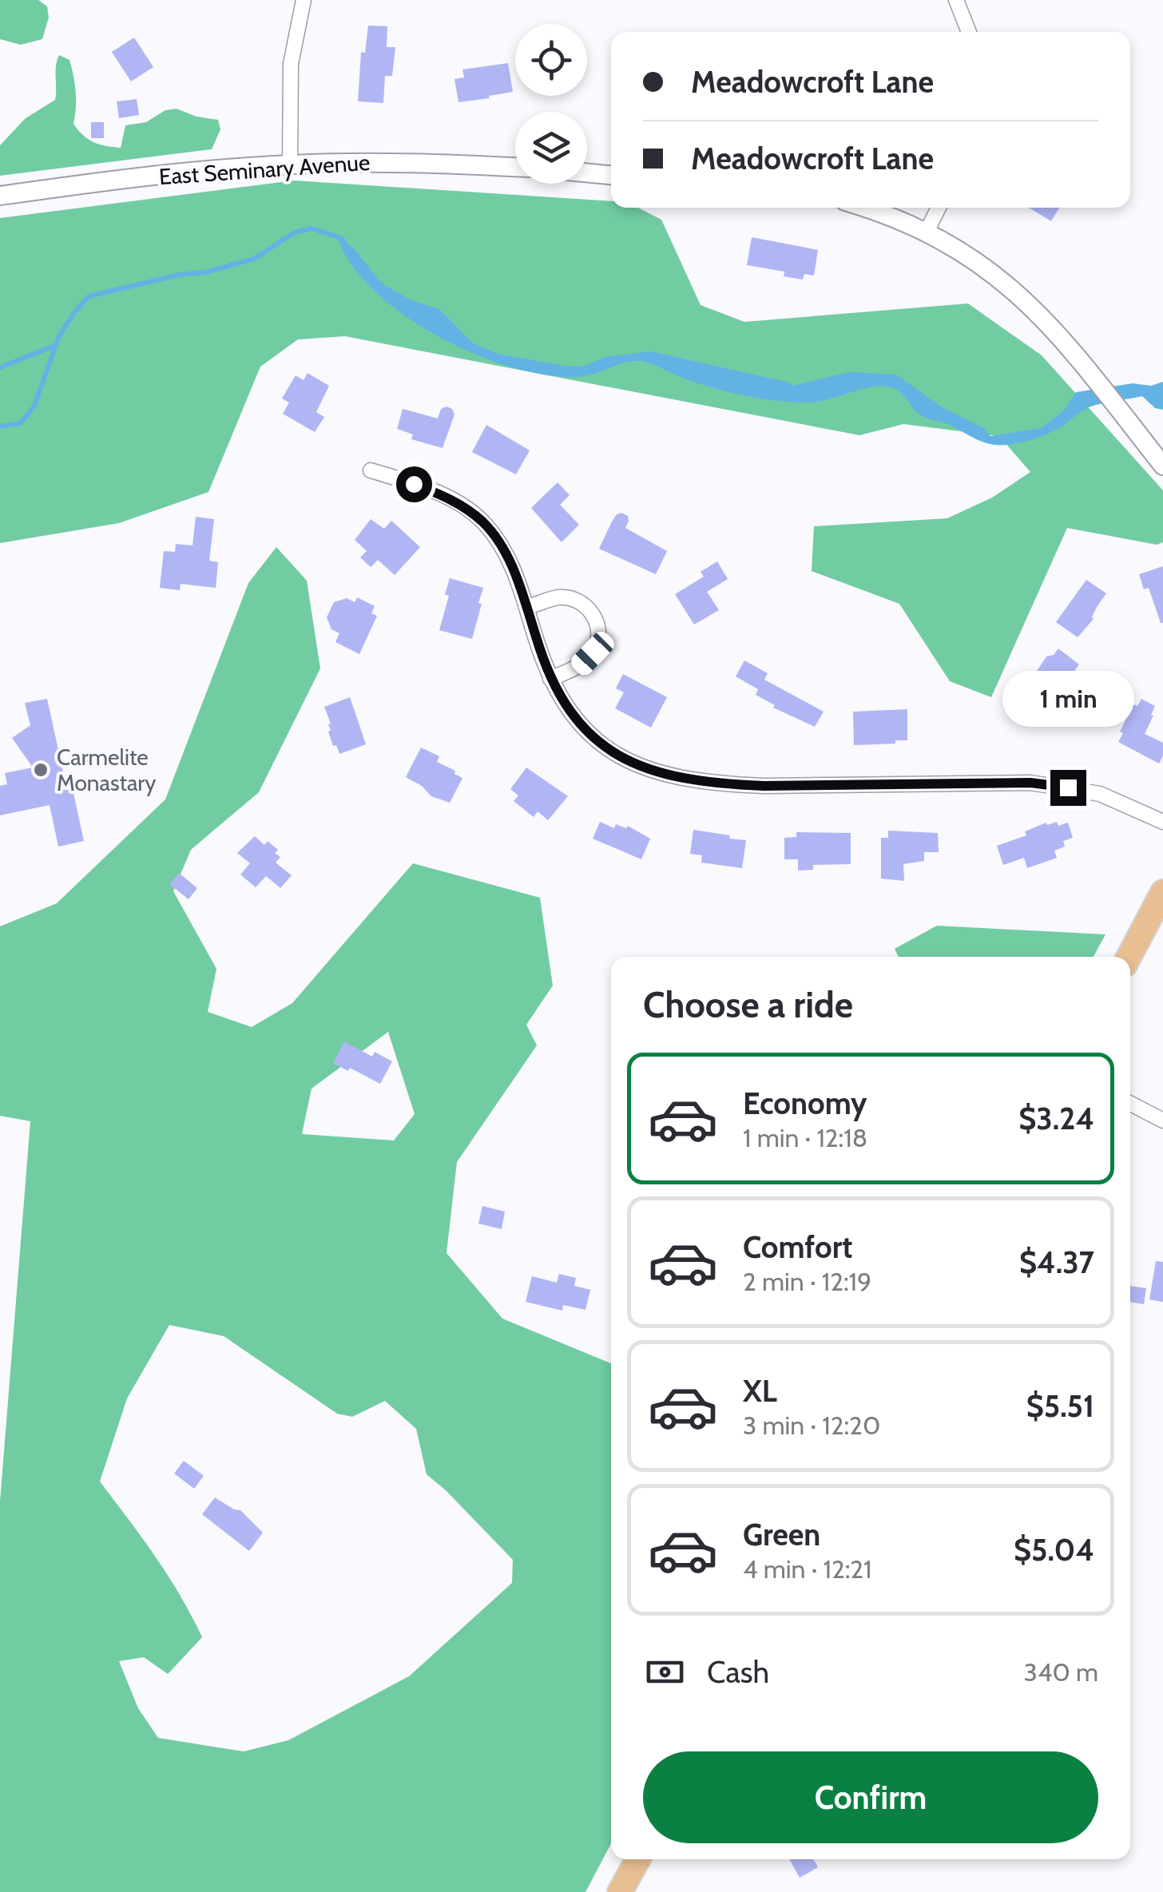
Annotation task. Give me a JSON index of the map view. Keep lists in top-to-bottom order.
{
  "streets": {
    "street": ["East Seminary Avenue"]
  },
  "places": ["Carmelite Monastary"],
  "page": {
    "banner": ["Meadowcroft Lane", "Meadowcroft Lane"],
    "bubble": "1 min",
    "heading": "Choose a ride",
    "list": [
      {
        "name": "Economy",
        "note": "1 min · 12:18",
        "value": "$3.24"
      },
      {
        "name": "Comfort",
        "note": "2 min · 12:19",
        "value": "$4.37"
      },
      {
        "name": "XL",
        "note": "3 min · 12:20",
        "value": "$5.51"
      },
      {
        "name": "Green",
        "note": "4 min · 12:21",
        "value": "$5.04"
      }
    ],
    "pay": ["Cash", "340 m"],
    "buttons": "Confirm"
  }
}
